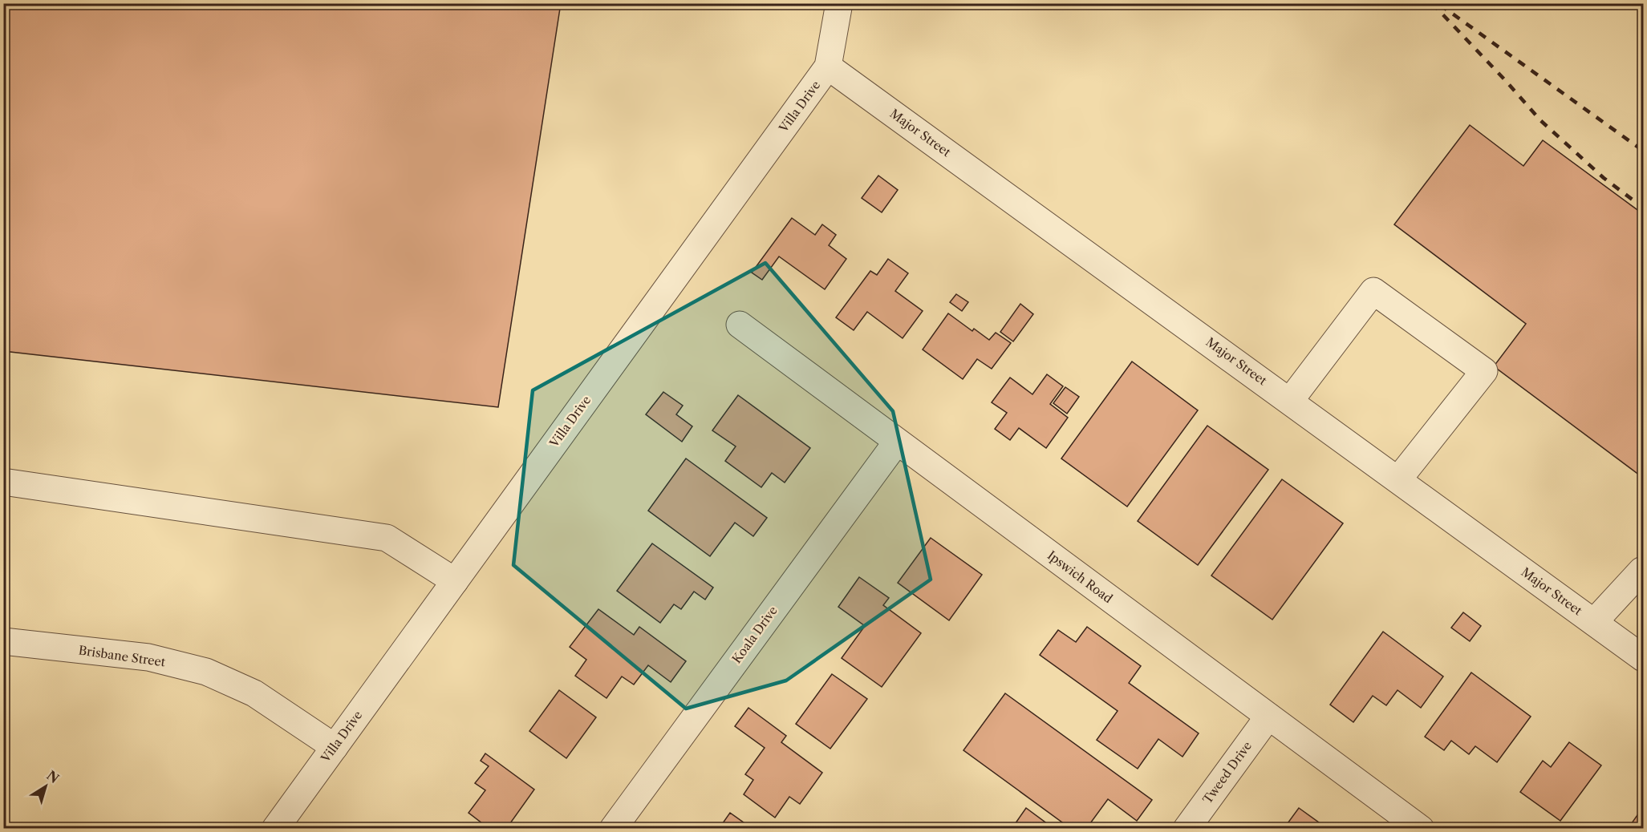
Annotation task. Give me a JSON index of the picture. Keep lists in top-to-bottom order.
{
  "streets": {
    "street": [
      "Villa Drive",
      "Major Street",
      "Ipswich Road",
      "Koala Drive",
      "Brisbane Street",
      "Tweed Drive"
    ]
  },
  "crossings": [
    ["Villa Drive", "Major Street"],
    ["Villa Drive", "Brisbane Street"],
    ["Ipswich Road", "Koala Drive"],
    ["Ipswich Road", "Tweed Drive"]
  ],
  "north": "top right"
}
